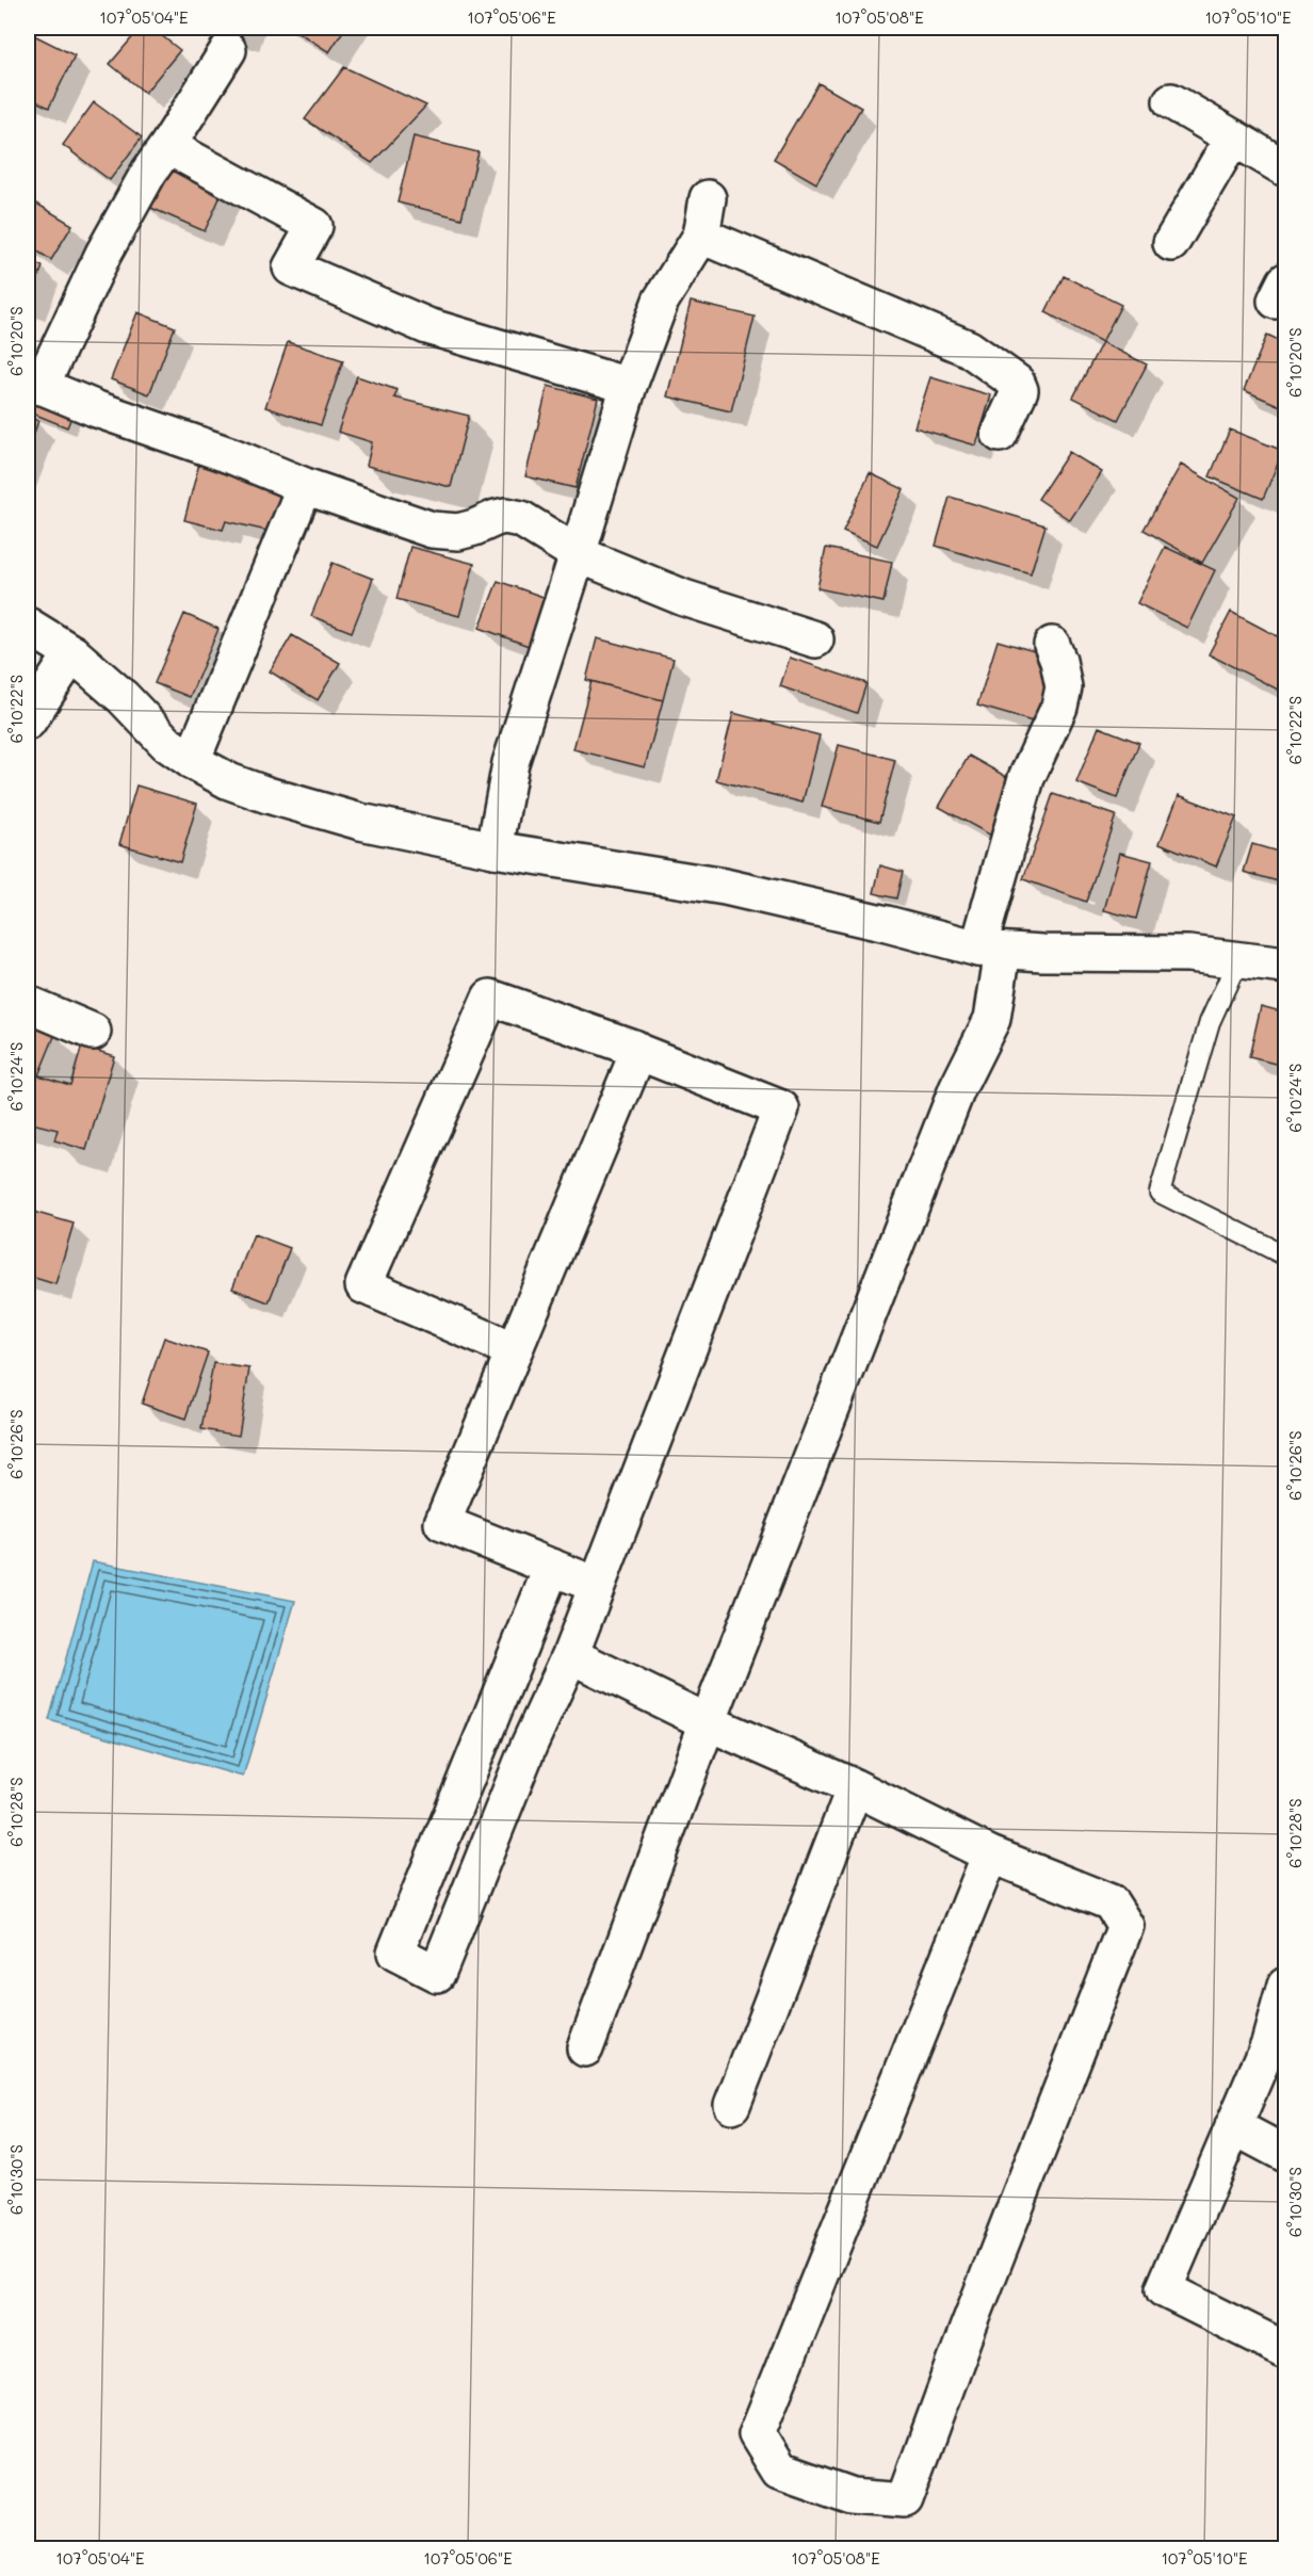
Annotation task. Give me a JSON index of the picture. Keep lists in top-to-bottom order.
{
  "coordinates": [
    "107°05'04\"E",
    "107°05'06\"E",
    "107°05'08\"E",
    "107°05'10\"E",
    "6°10'20\"S",
    "6°10'22\"S",
    "6°10'24\"S",
    "6°10'26\"S",
    "6°10'28\"S",
    "6°10'30\"S"
  ]
}
